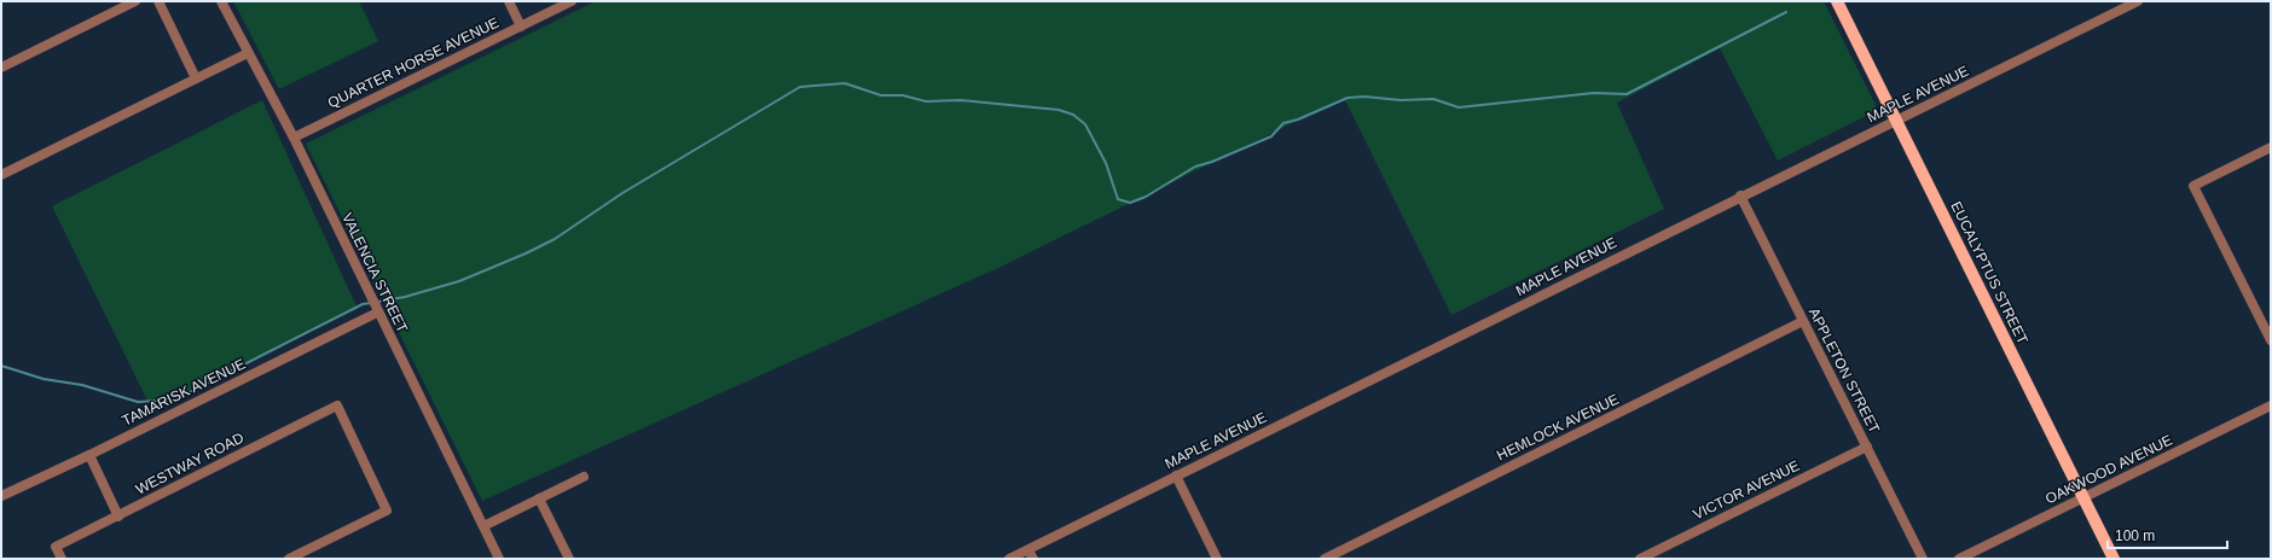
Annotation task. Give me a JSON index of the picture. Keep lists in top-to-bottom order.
{
  "streets": {
    "main road": ["EUCALYPTUS STREET"],
    "street": [
      "QUARTER HORSE AVENUE",
      "MAPLE AVENUE",
      "VALENCIA STREET",
      "APPLETON STREET",
      "TAMARISK AVENUE",
      "HEMLOCK AVENUE",
      "WESTWAY ROAD",
      "OAKWOOD AVENUE",
      "VICTOR AVENUE"
    ]
  },
  "crossings": [
    ["QUARTER HORSE AVENUE", "VALENCIA STREET"],
    ["MAPLE AVENUE", "EUCALYPTUS STREET"],
    ["MAPLE AVENUE", "APPLETON STREET"],
    ["VALENCIA STREET", "TAMARISK AVENUE"],
    ["EUCALYPTUS STREET", "OAKWOOD AVENUE"],
    ["APPLETON STREET", "HEMLOCK AVENUE"],
    ["APPLETON STREET", "VICTOR AVENUE"]
  ],
  "scale_bar": "100 m"
}
